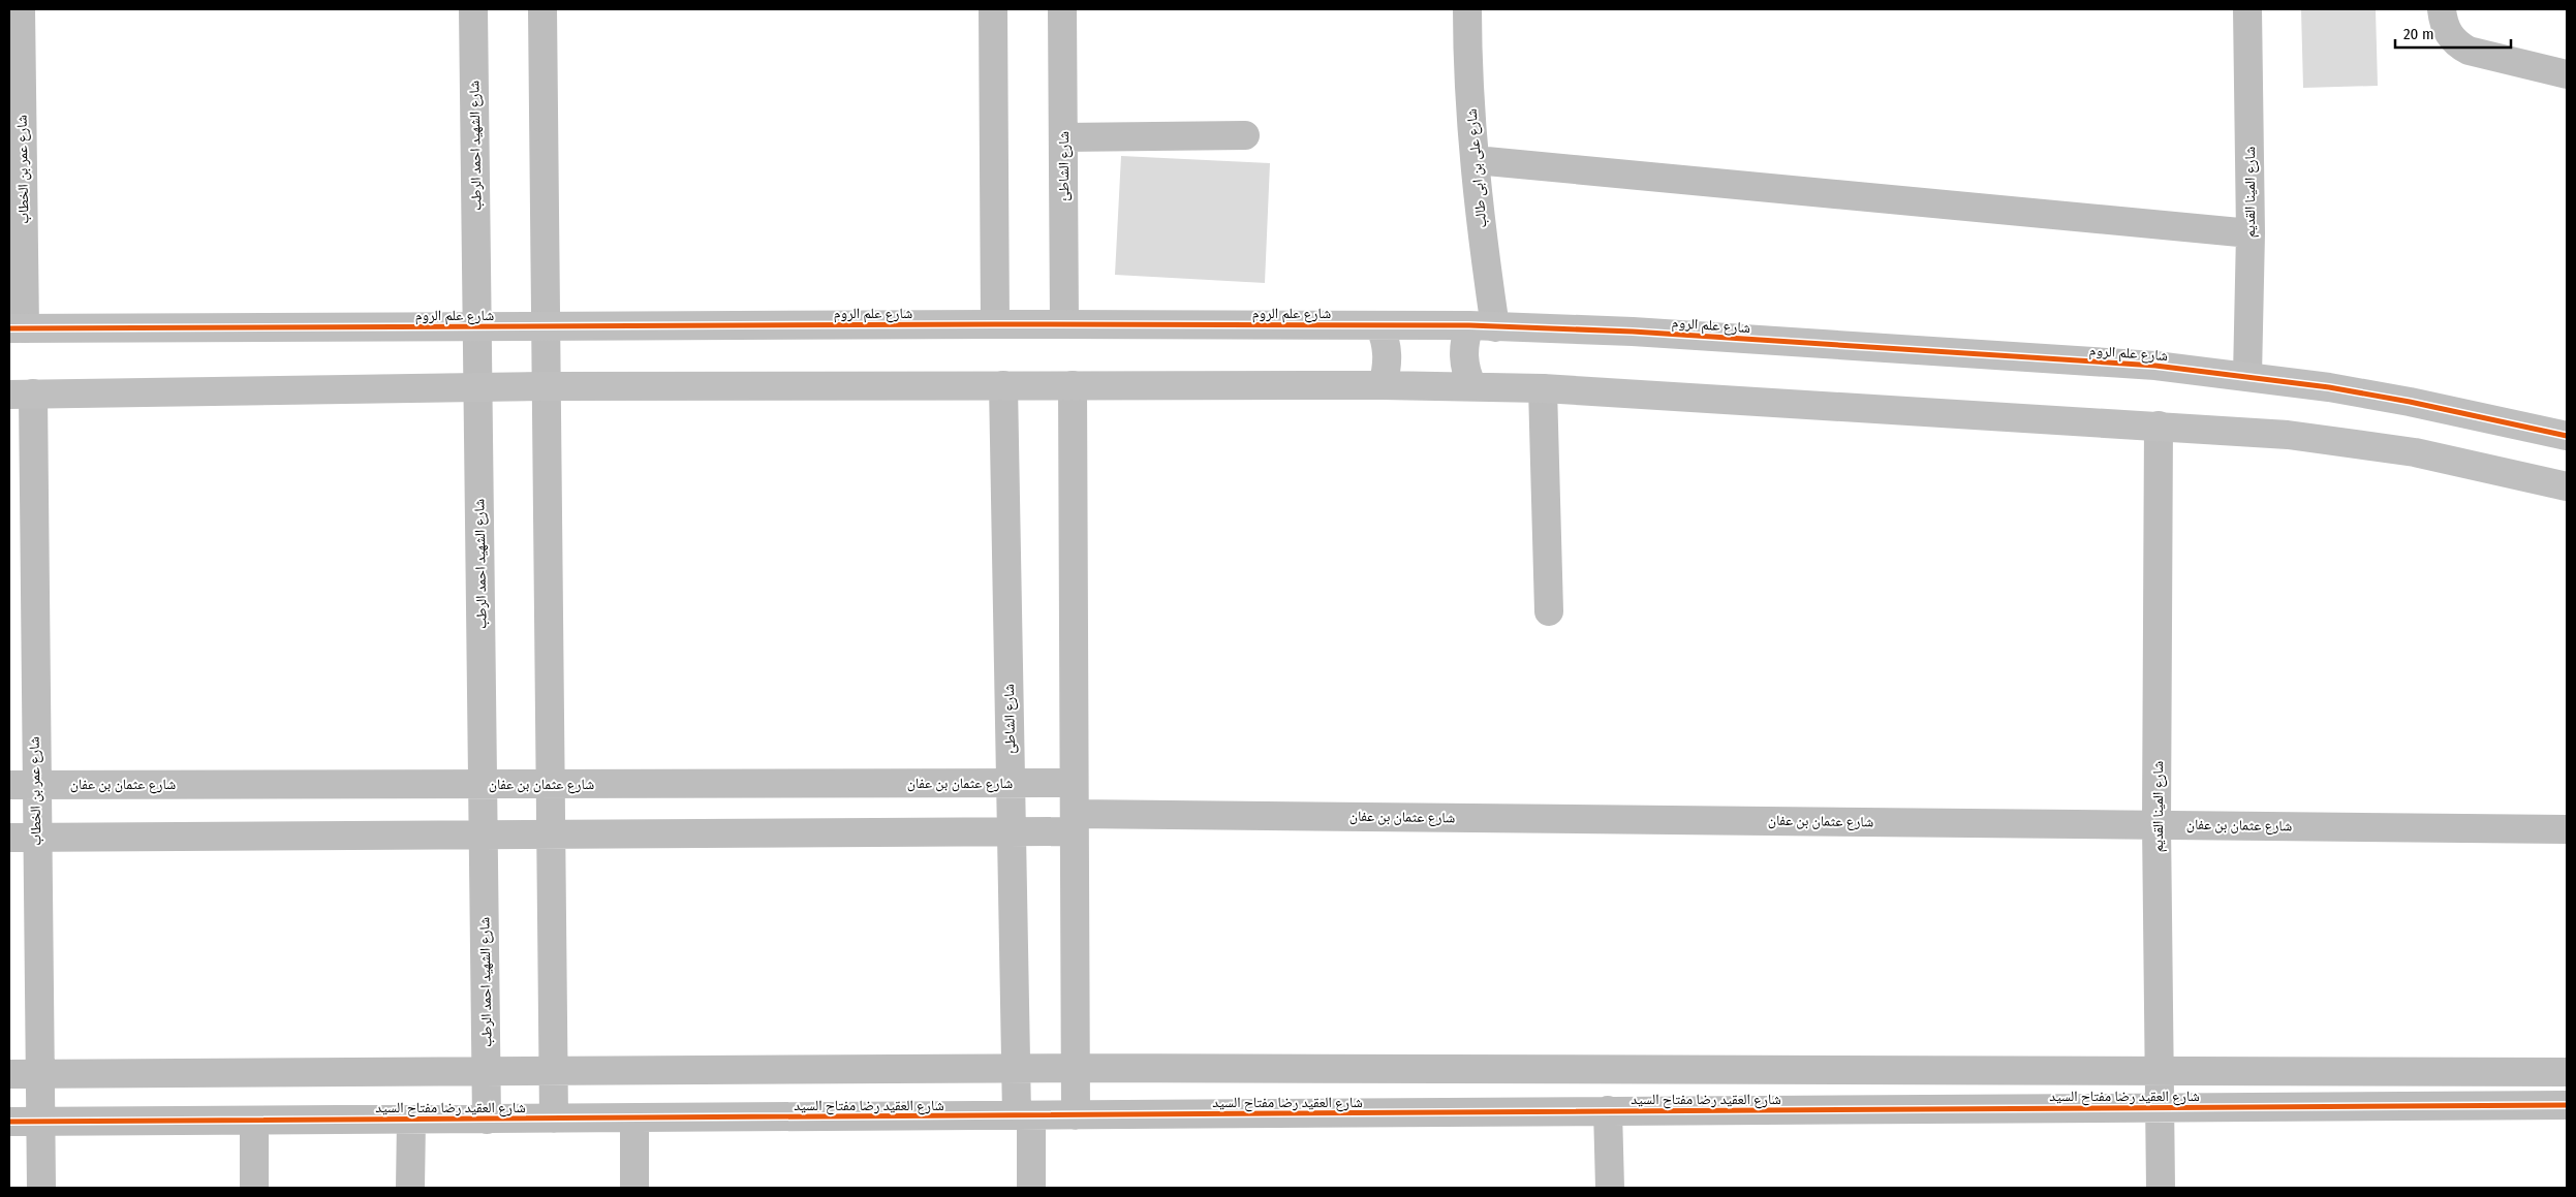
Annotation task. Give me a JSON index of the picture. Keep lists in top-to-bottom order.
{
  "streets": {
    "street": [
      "شارع الشهيد احمد الرطب",
      "شارع الشاطئ",
      "شارع على بن ابى طالب",
      "شارع عمر بن الخطاب",
      "شارع المينا القديم",
      "شارع علم الروم",
      "شارع عثمان بن عفان",
      "شارع العقيد رضا مفتاح السيد"
    ]
  },
  "crossings": [
    ["شارع الشهيد احمد الرطب", "شارع علم الروم"],
    ["شارع الشهيد احمد الرطب", "شارع عثمان بن عفان"],
    ["شارع الشهيد احمد الرطب", "شارع العقيد رضا مفتاح السيد"],
    ["شارع الشاطئ", "شارع علم الروم"],
    ["شارع الشاطئ", "شارع عثمان بن عفان"],
    ["شارع الشاطئ", "شارع العقيد رضا مفتاح السيد"],
    ["شارع على بن ابى طالب", "شارع علم الروم"],
    ["شارع عمر بن الخطاب", "شارع علم الروم"],
    ["شارع عمر بن الخطاب", "شارع عثمان بن عفان"],
    ["شارع عمر بن الخطاب", "شارع العقيد رضا مفتاح السيد"],
    ["شارع المينا القديم", "شارع علم الروم"],
    ["شارع المينا القديم", "شارع عثمان بن عفان"],
    ["شارع المينا القديم", "شارع العقيد رضا مفتاح السيد"]
  ],
  "scale_bar": "20 m"
}
